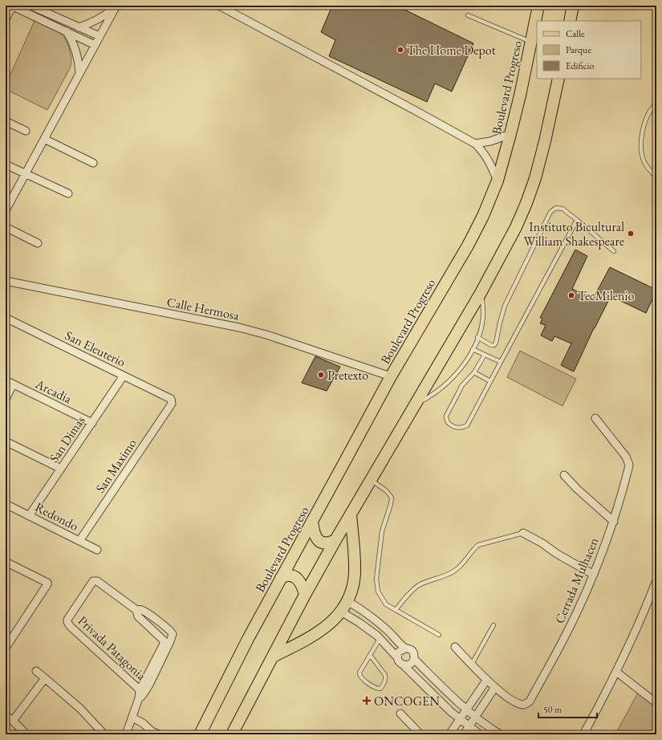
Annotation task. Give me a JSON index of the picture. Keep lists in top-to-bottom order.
{
  "streets": {
    "main road": ["Boulevard Progreso"],
    "street": [
      "Calle Hermosa",
      "San Eleuterio",
      "Arcadia",
      "San Dimas",
      "San Maximo",
      "Redondo",
      "Cerrada Mulhacen",
      "Privada Patagonia"
    ]
  },
  "crossings": [
    ["Boulevard Progreso", "Calle Hermosa"],
    ["San Eleuterio", "San Dimas"],
    ["San Eleuterio", "San Maximo"],
    ["Arcadia", "San Dimas"],
    ["San Dimas", "Redondo"],
    ["San Maximo", "Redondo"]
  ],
  "places": {
    "other": [
      "The Home Depot",
      "Instituto Bicultural William Shakespeare",
      "TecMilenio",
      "Pretexto"
    ],
    "health": ["ONCOGEN"]
  },
  "legend": ["Calle", "Parque", "Edificio"],
  "scale_bar": "50 m"
}
